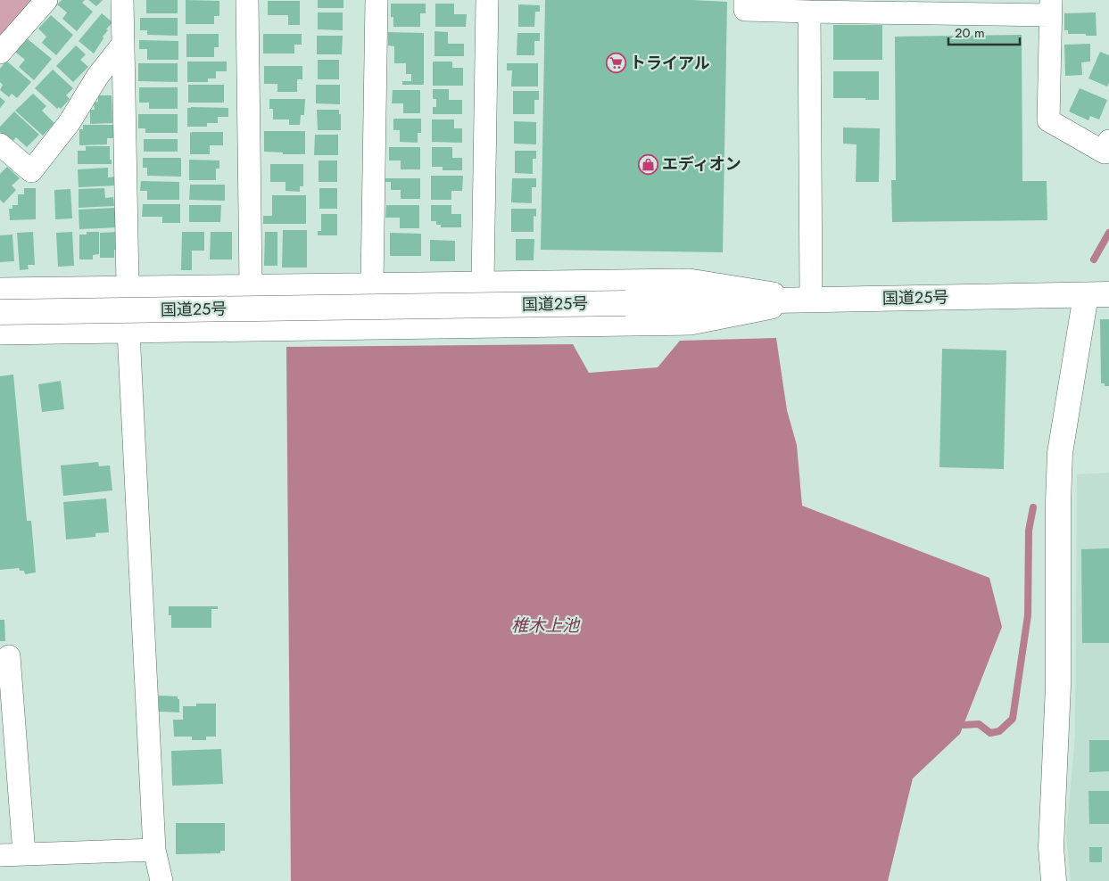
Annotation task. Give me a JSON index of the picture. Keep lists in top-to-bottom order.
{
  "streets": {
    "main road": ["国道25号"]
  },
  "water": ["椎木上池"],
  "places": {
    "supermarket": ["トライアル"],
    "shop": ["エディオン"]
  },
  "scale_bar": "20 m"
}
